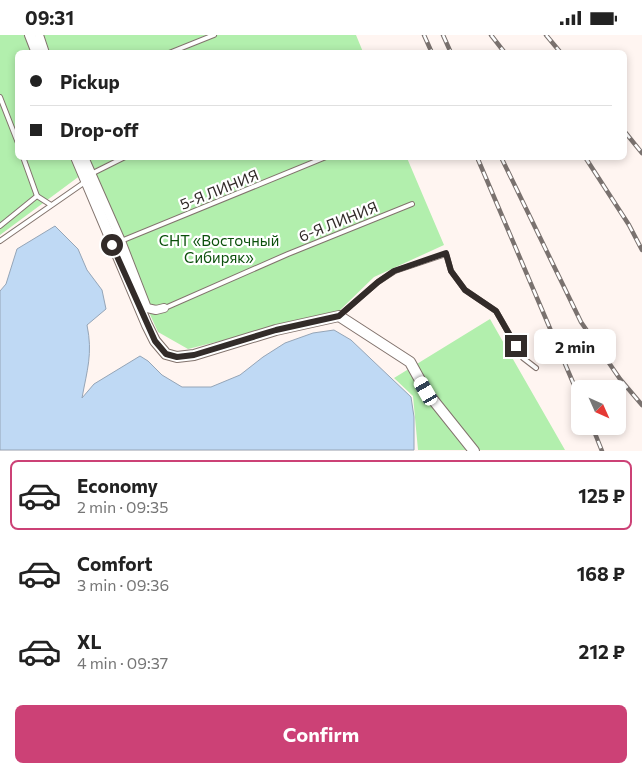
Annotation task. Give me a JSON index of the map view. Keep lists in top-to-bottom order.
{
  "streets": {
    "lane": ["5-Я ЛИНИЯ", "6-Я ЛИНИЯ"]
  },
  "parks": ["СНТ «Восточный Сибиряк»"],
  "north": "bottom right",
  "page": {
    "status": "09:31",
    "banner": ["Pickup", "Drop-off"],
    "bubble": "2 min",
    "list": [
      {
        "name": "Economy",
        "note": "2 min · 09:35",
        "value": "125 ₽"
      },
      {
        "name": "Comfort",
        "note": "3 min · 09:36",
        "value": "168 ₽"
      },
      {
        "name": "XL",
        "note": "4 min · 09:37",
        "value": "212 ₽"
      }
    ],
    "buttons": "Confirm"
  }
}
